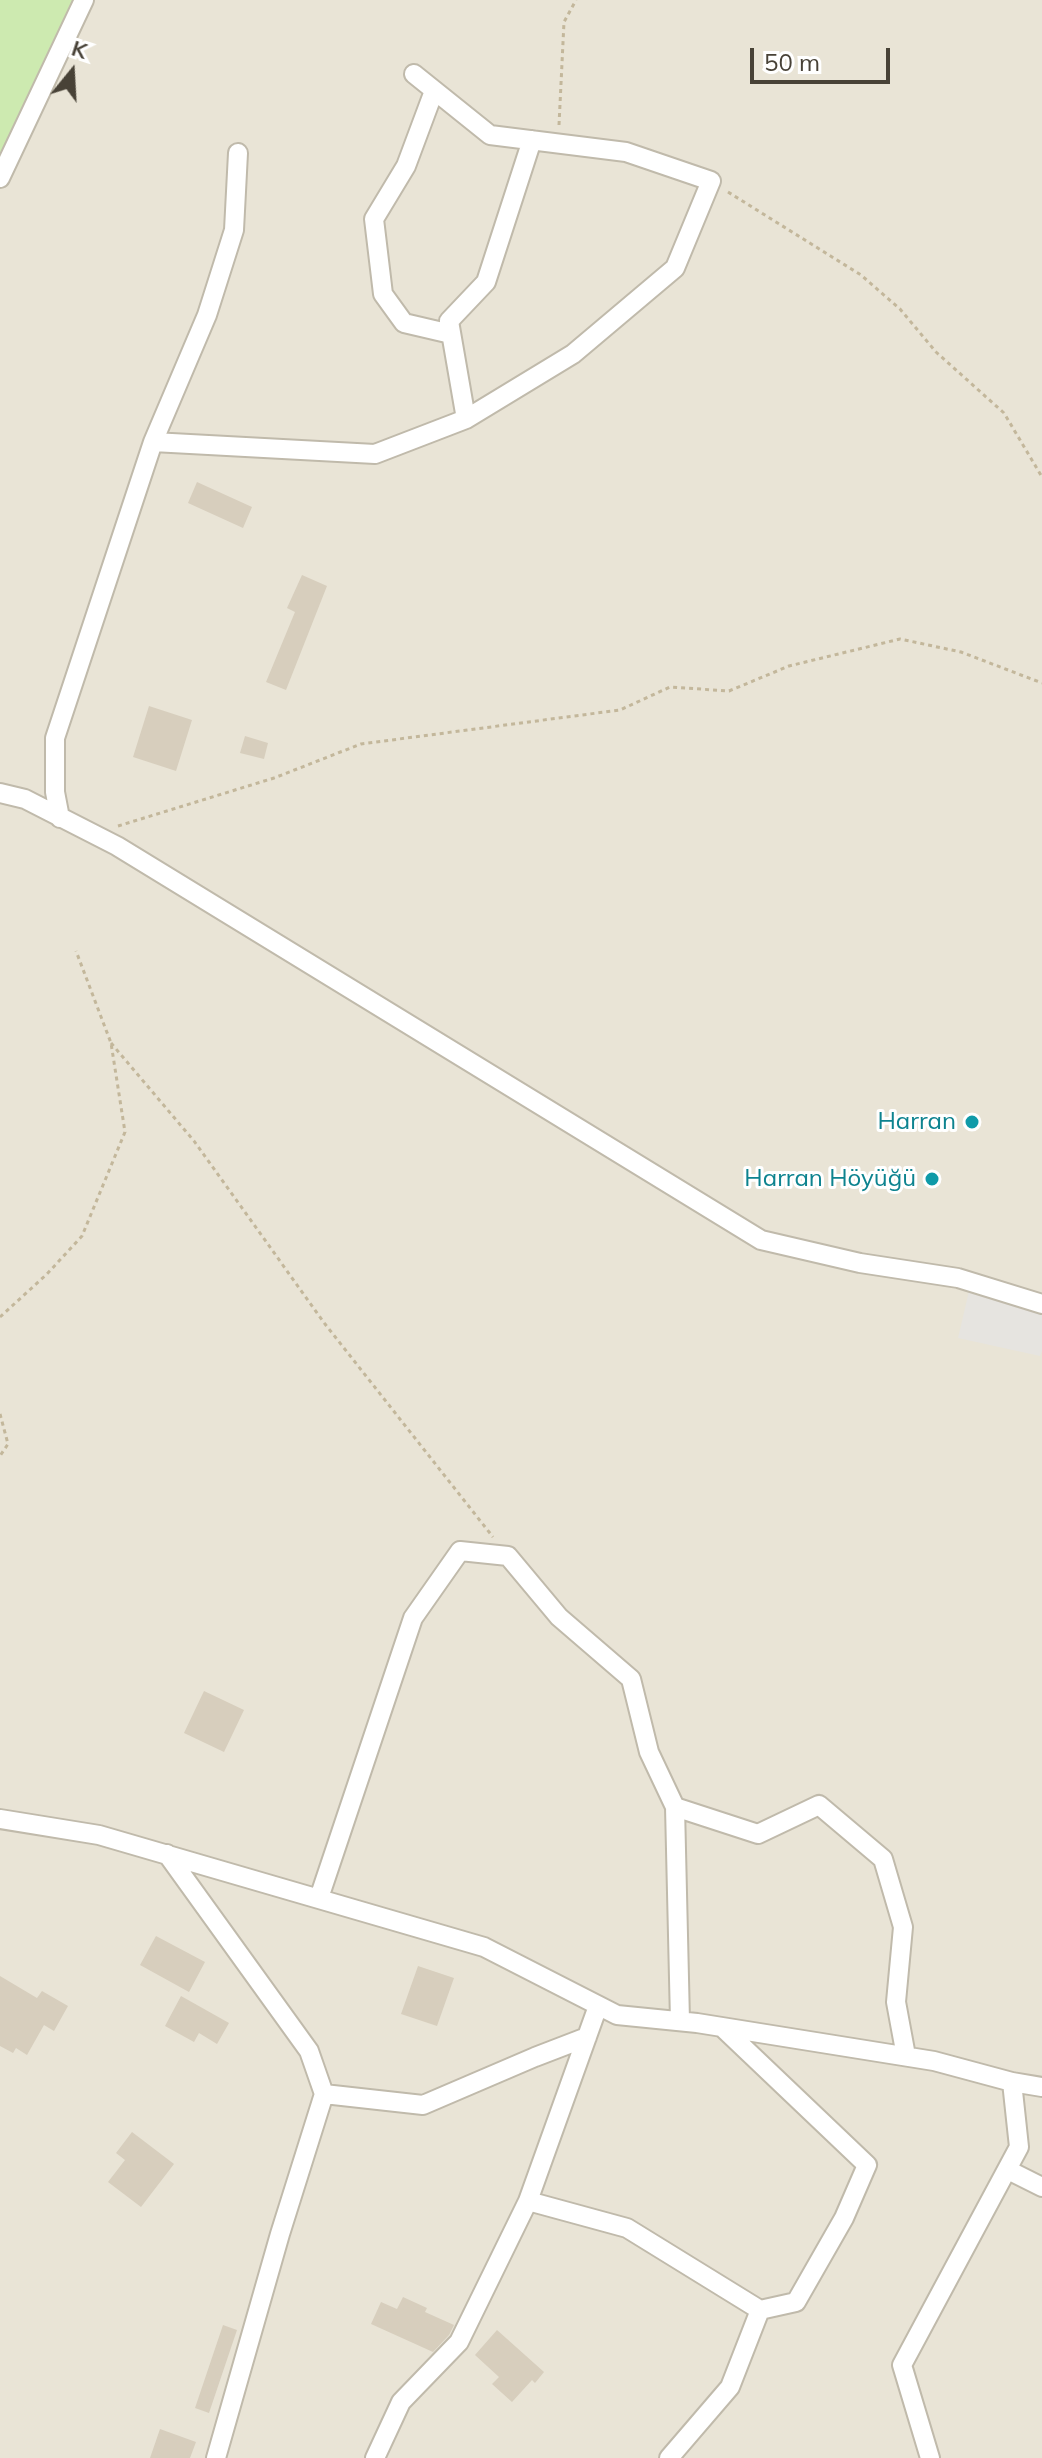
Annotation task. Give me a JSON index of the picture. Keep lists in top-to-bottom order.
{
  "places": ["Harran", "Harran Höyüğü"],
  "scale_bar": "50 m",
  "north": "top"
}
